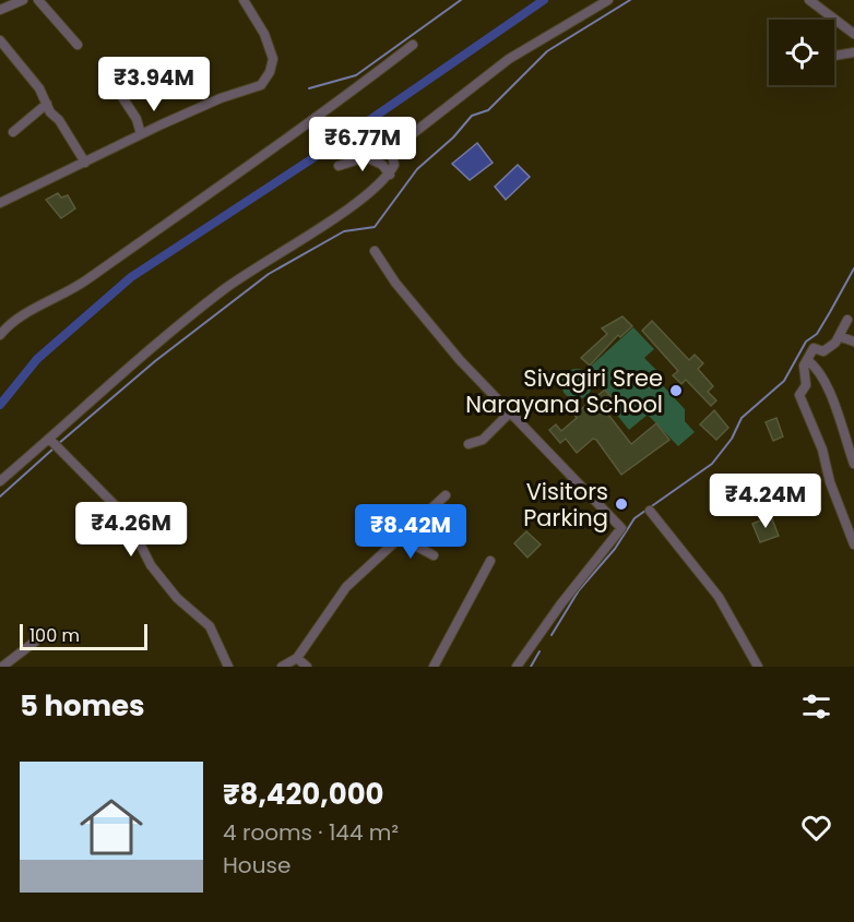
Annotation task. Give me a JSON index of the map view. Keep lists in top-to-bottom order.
{
  "places": ["Sivagiri Sree Narayana School", "Visitors Parking"],
  "scale_bar": "100 m",
  "page": {
    "price": [
      "₹3.94M",
      "₹6.77M",
      "₹4.24M",
      "₹4.26M",
      "₹8.42M"
    ],
    "scale": "100 m",
    "heading": "5 homes",
    "list": [
      {
        "name": "₹8,420,000",
        "note": "4 rooms · 144 m² · House"
      }
    ]
  }
}
